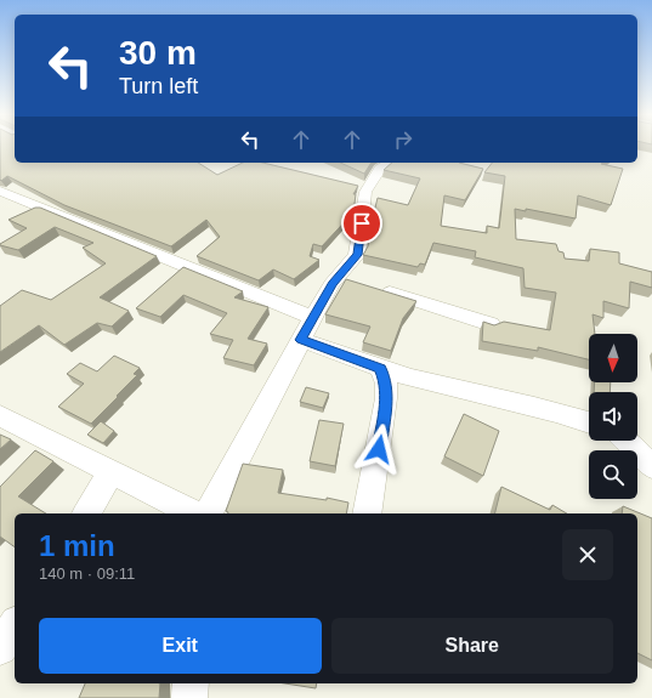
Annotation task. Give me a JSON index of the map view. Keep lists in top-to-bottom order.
{
  "north": "bottom",
  "page": {
    "turn": ["30 m", "Turn left"],
    "heading": ["1 min", "140 m · 09:11"],
    "buttons": ["Exit", "Share"]
  }
}
